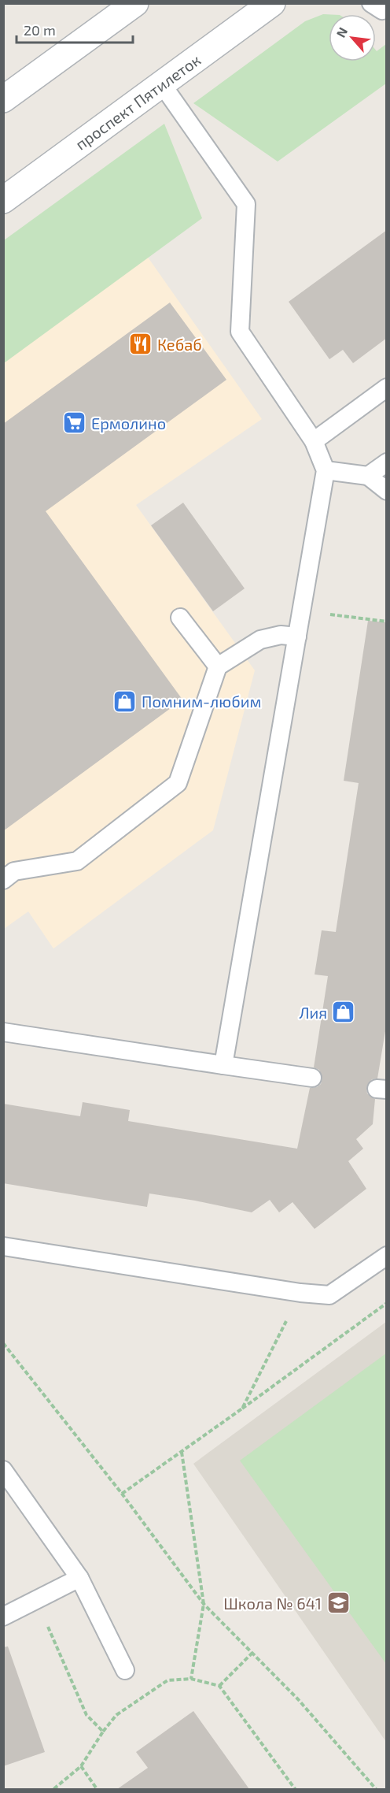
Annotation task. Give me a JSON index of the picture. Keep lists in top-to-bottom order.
{
  "streets": {
    "street": ["проспект Пятилеток"]
  },
  "places": {
    "restaurant": ["Кебаб"],
    "supermarket": ["Ермолино"],
    "shop": ["Помним-любим", "Лия"],
    "school or university": ["Школа № 641"]
  },
  "scale_bar": "20 m",
  "north": "top left"
}
